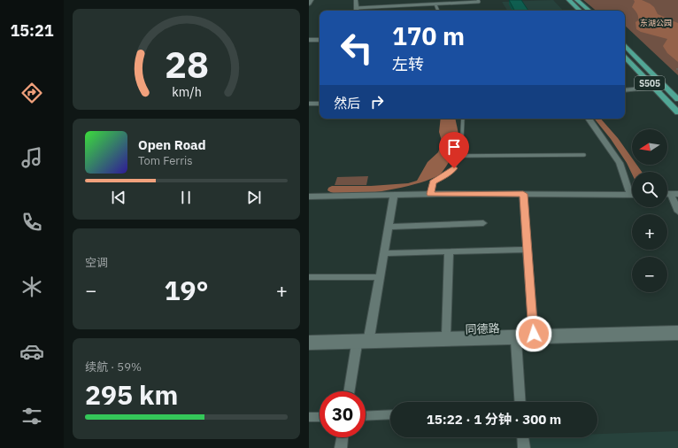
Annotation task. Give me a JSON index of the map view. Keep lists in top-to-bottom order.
{
  "streets": {
    "main road": ["S505", "同德路"]
  },
  "parks": ["东湖公园"],
  "north": "left",
  "page": {
    "tabs": "15:21",
    "turn": ["170 m", "左转"],
    "then": "然后",
    "map_buttons": ["+", "−"],
    "song": ["Open Road", "Tom Ferris"],
    "tile": [
      "空调",
      ["续航 · 59%", "295 km"]
    ],
    "heat": ["−", "19°", "+"],
    "limit": "30",
    "trip": "15:22 · 1 分钟 · 300 m",
    "gauge": ["28", "km/h"]
  }
}
